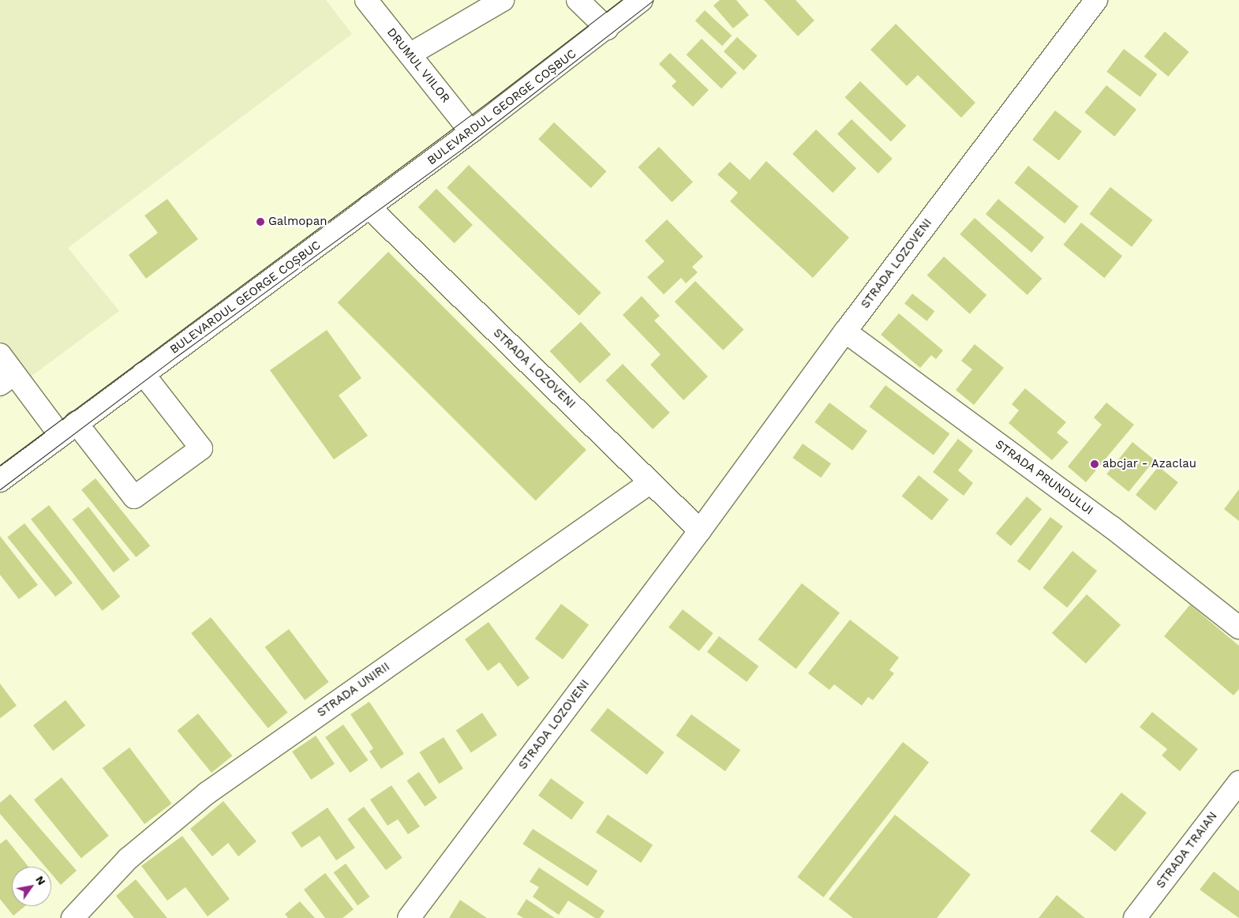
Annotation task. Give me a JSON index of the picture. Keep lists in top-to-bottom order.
{
  "streets": {
    "main road": [
      "DRUMUL VIILOR",
      "BULEVARDUL GEORGE COȘBUC",
      "STRADA LOZOVENI",
      "STRADA PRUNDULUI",
      "STRADA UNIRII",
      "STRADA TRAIAN"
    ]
  },
  "crossings": [
    ["DRUMUL VIILOR", "BULEVARDUL GEORGE COȘBUC"],
    ["BULEVARDUL GEORGE COȘBUC", "STRADA LOZOVENI"],
    ["STRADA LOZOVENI", "STRADA PRUNDULUI"],
    ["STRADA LOZOVENI", "STRADA UNIRII"]
  ],
  "places": ["Galmopan", "abcjar - Azaclau"],
  "north": "top right"
}
